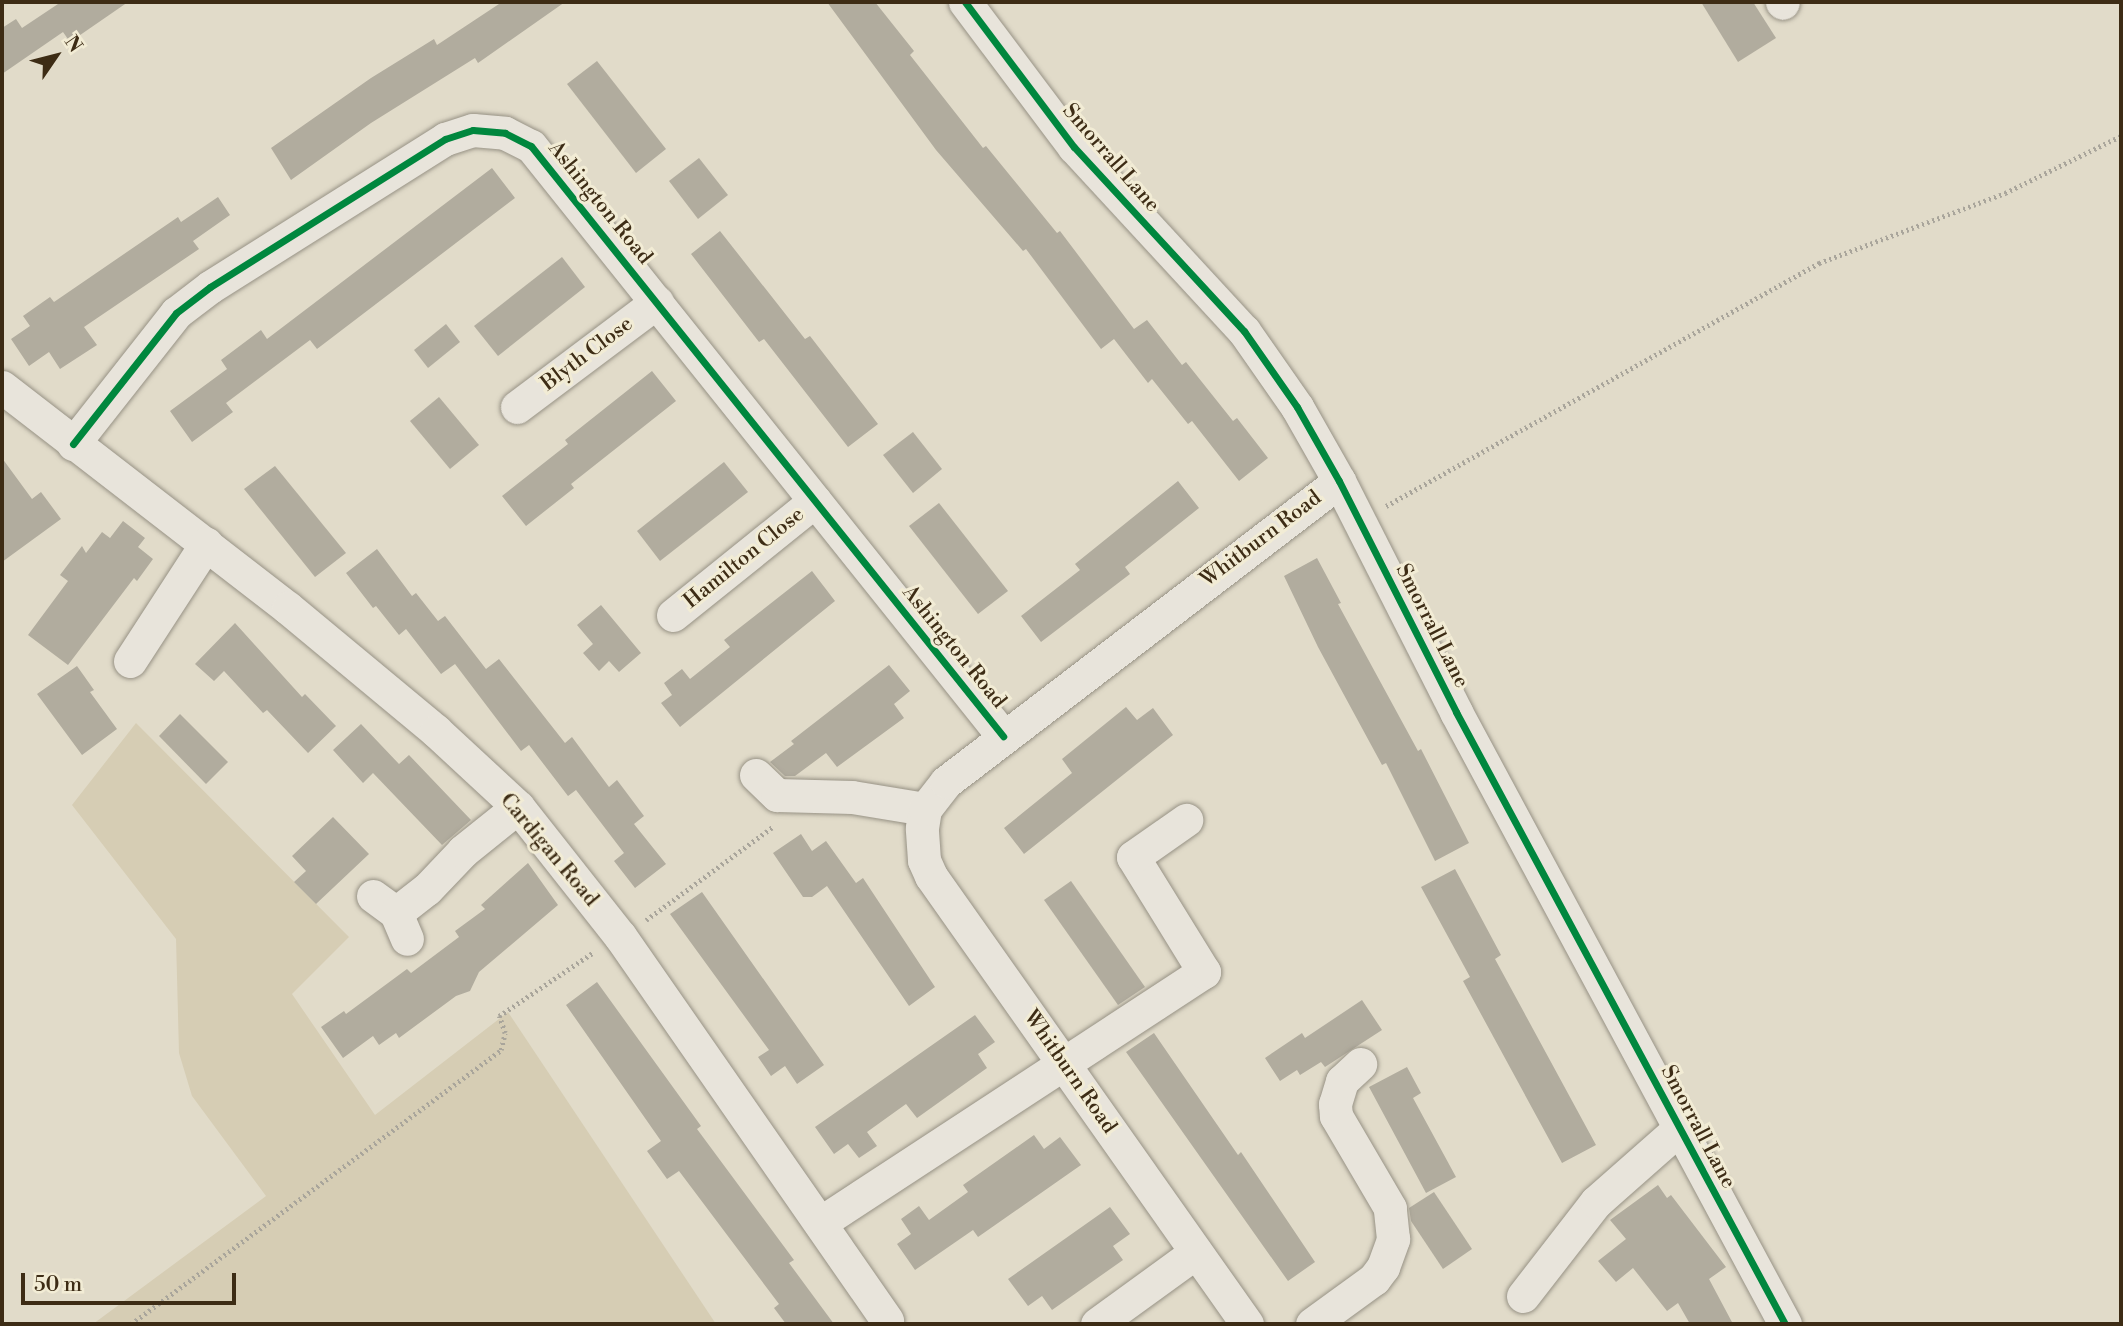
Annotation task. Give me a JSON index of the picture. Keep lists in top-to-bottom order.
{
  "streets": {
    "street": [
      "Smorrall Lane",
      "Ashington Road",
      "Blyth Close",
      "Whitburn Road",
      "Hamilton Close",
      "Cardigan Road"
    ]
  },
  "crossings": [
    ["Smorrall Lane", "Whitburn Road"],
    ["Ashington Road", "Blyth Close"],
    ["Ashington Road", "Whitburn Road"],
    ["Ashington Road", "Hamilton Close"],
    ["Ashington Road", "Cardigan Road"]
  ],
  "scale_bar": "50 m",
  "north": "top right"
}
